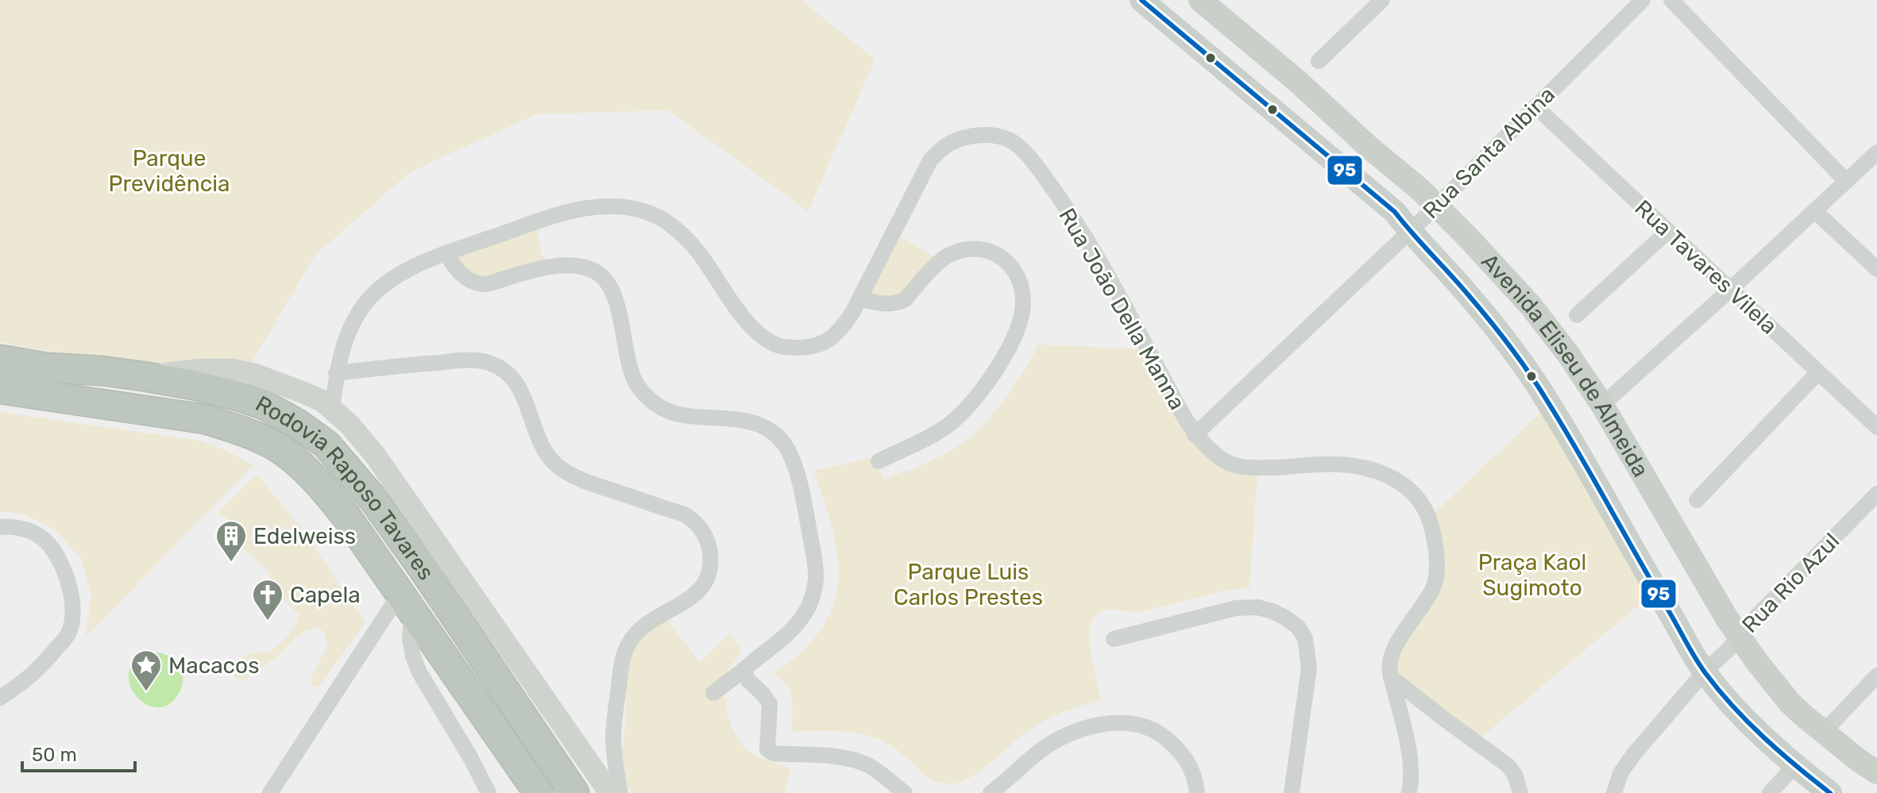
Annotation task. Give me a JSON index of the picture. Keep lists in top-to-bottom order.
{
  "streets": {
    "highway": ["Rodovia Raposo Tavares"],
    "main road": ["Avenida Eliseu de Almeida"],
    "street": [
      "Rua Santa Albina",
      "Rua Tavares Vilela",
      "Rua João Della Manna",
      "Rua Rio Azul"
    ]
  },
  "crossings": [
    ["Rua Santa Albina", "Rua Tavares Vilela"],
    ["Rua Santa Albina", "Rua João Della Manna"],
    ["Rua Santa Albina", "Avenida Eliseu de Almeida"],
    ["Avenida Eliseu de Almeida", "Rua Rio Azul"]
  ],
  "parks": ["Parque Previdência", "Praça Kaol Sugimoto", "Parque Luis Carlos Prestes"],
  "places": {
    "building": ["Edelweiss"],
    "church": ["Capela"],
    "place": ["Macacos"]
  },
  "lines": ["transit line 95"],
  "scale_bar": "50 m"
}
